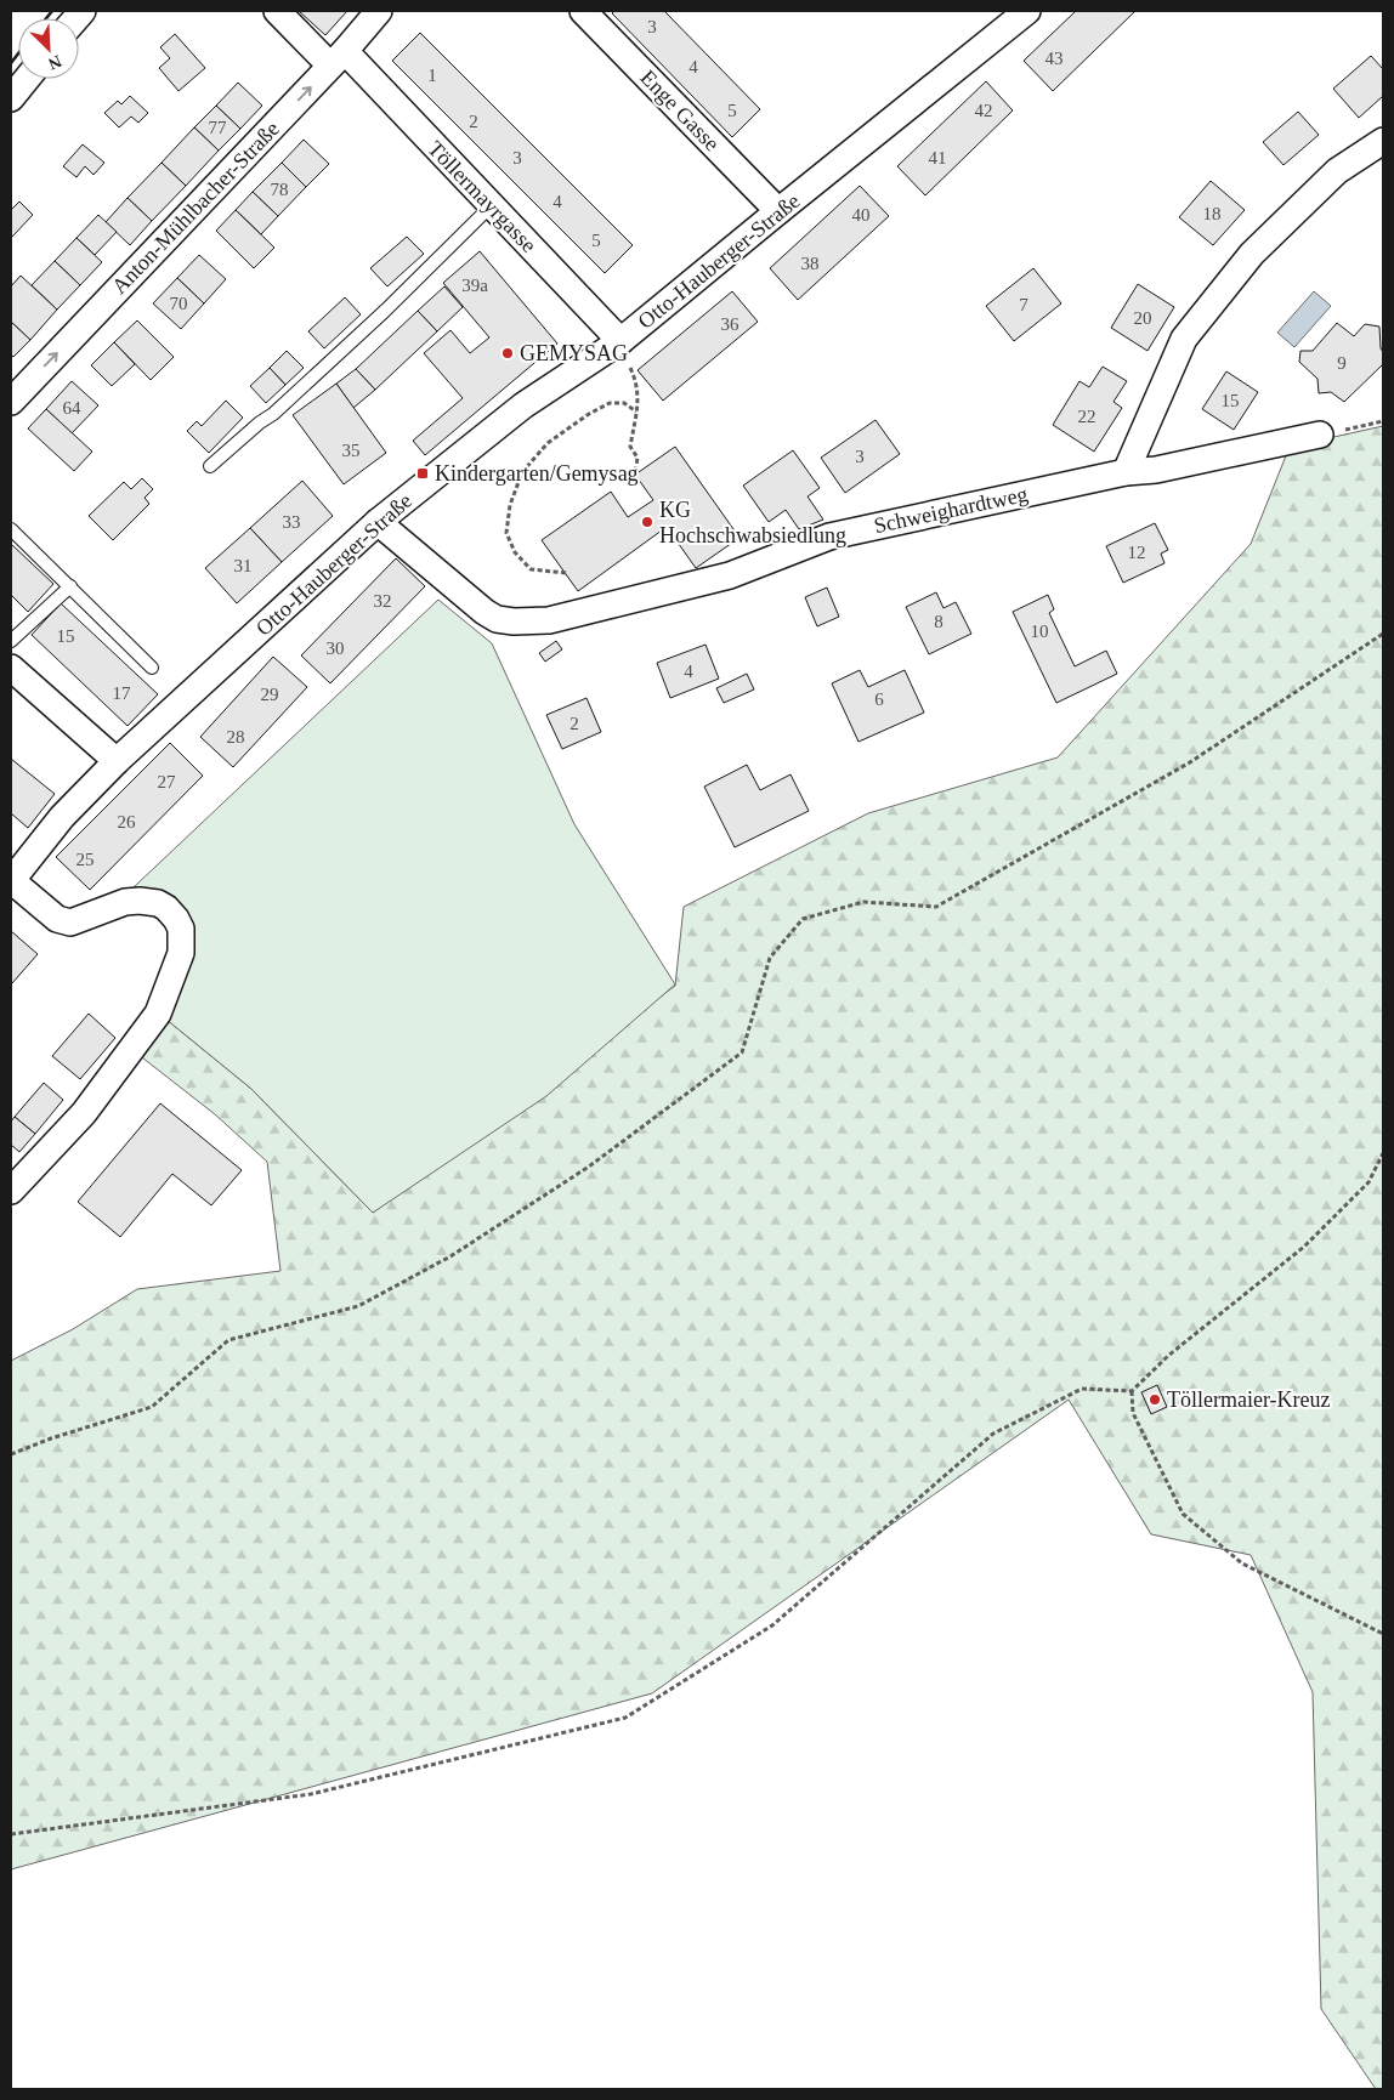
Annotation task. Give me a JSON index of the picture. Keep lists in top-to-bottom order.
{
  "streets": {
    "street": [
      "Enge Gasse",
      "Töllermayrgasse",
      "Anton-Mühlbacher-Straße",
      "Otto-Hauberger-Straße",
      "Schweighardtweg"
    ]
  },
  "crossings": [
    ["Enge Gasse", "Otto-Hauberger-Straße"],
    ["Töllermayrgasse", "Anton-Mühlbacher-Straße"],
    ["Töllermayrgasse", "Otto-Hauberger-Straße"],
    ["Otto-Hauberger-Straße", "Schweighardtweg"]
  ],
  "one_way": ["Anton-Mühlbacher-Straße"],
  "places": {
    "other": ["GEMYSAG", "KG Hochschwabsiedlung", "Töllermaier-Kreuz"],
    "transit": ["Kindergarten/Gemysag"]
  },
  "house_numbers": [
    "3",
    "43",
    "4",
    "1",
    "5",
    "42",
    "2",
    "77",
    "3",
    "41",
    "78",
    "4",
    "18",
    "40",
    "5",
    "38",
    "39a",
    "70",
    "7",
    "20",
    "36",
    "9",
    "15",
    "64",
    "22",
    "35",
    "3",
    "33",
    "12",
    "31",
    "32",
    "8",
    "10",
    "15",
    "30",
    "4",
    "17",
    "29",
    "6",
    "2",
    "28",
    "27",
    "26",
    "25"
  ],
  "north": "bottom right"
}
